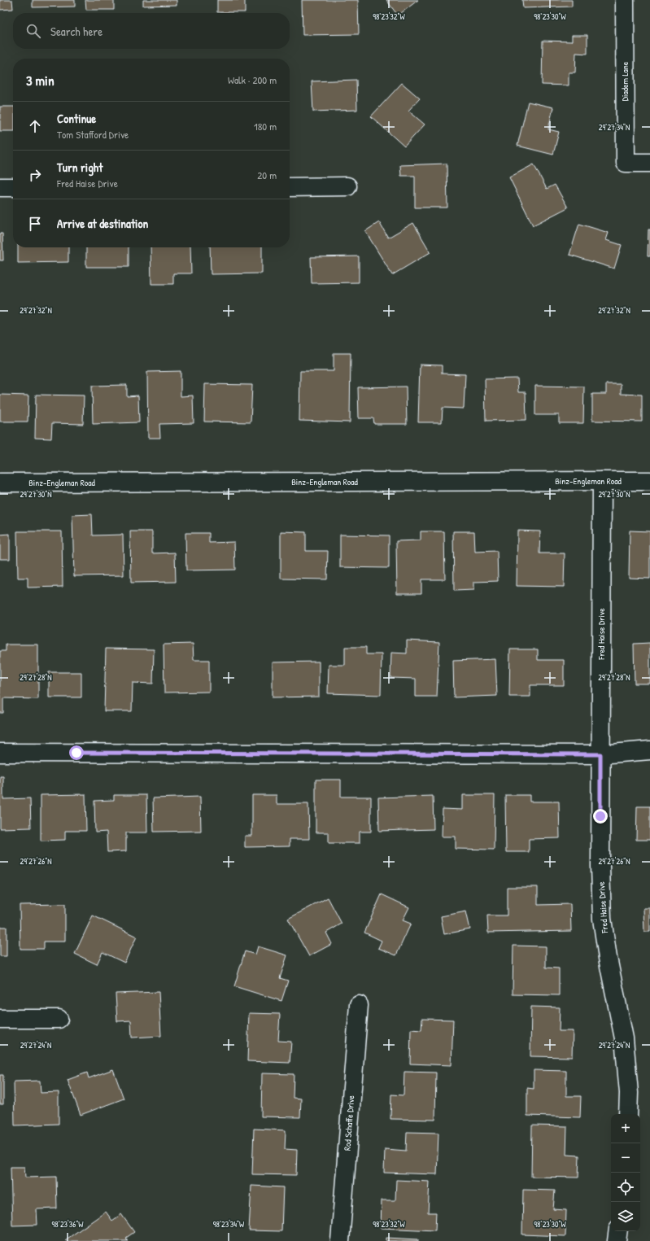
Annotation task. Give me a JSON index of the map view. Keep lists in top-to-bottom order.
{
  "streets": {
    "street": [
      "Diadem Lane",
      "Binz-Engleman Road",
      "Fred Haise Drive",
      "Rod Schaffe Drive"
    ]
  },
  "crossings": [
    ["Binz-Engleman Road", "Fred Haise Drive"]
  ],
  "page": {
    "search": "Search here",
    "heading": ["3 min", "Walk · 200 m"],
    "list": [
      ["Continue", "Tom Stafford Drive", "180 m"],
      ["Turn right", "Fred Haise Drive", "20 m"],
      "Arrive at destination"
    ],
    "map_buttons": ["+", "−"]
  },
  "coordinates": [
    "98°23'32\"W",
    "98°23'30\"W",
    "29°27'34\"N",
    "29°27'32\"N",
    "29°27'30\"N",
    "29°27'28\"N",
    "29°27'26\"N",
    "29°27'24\"N",
    "98°23'36\"W",
    "98°23'34\"W"
  ]
}
